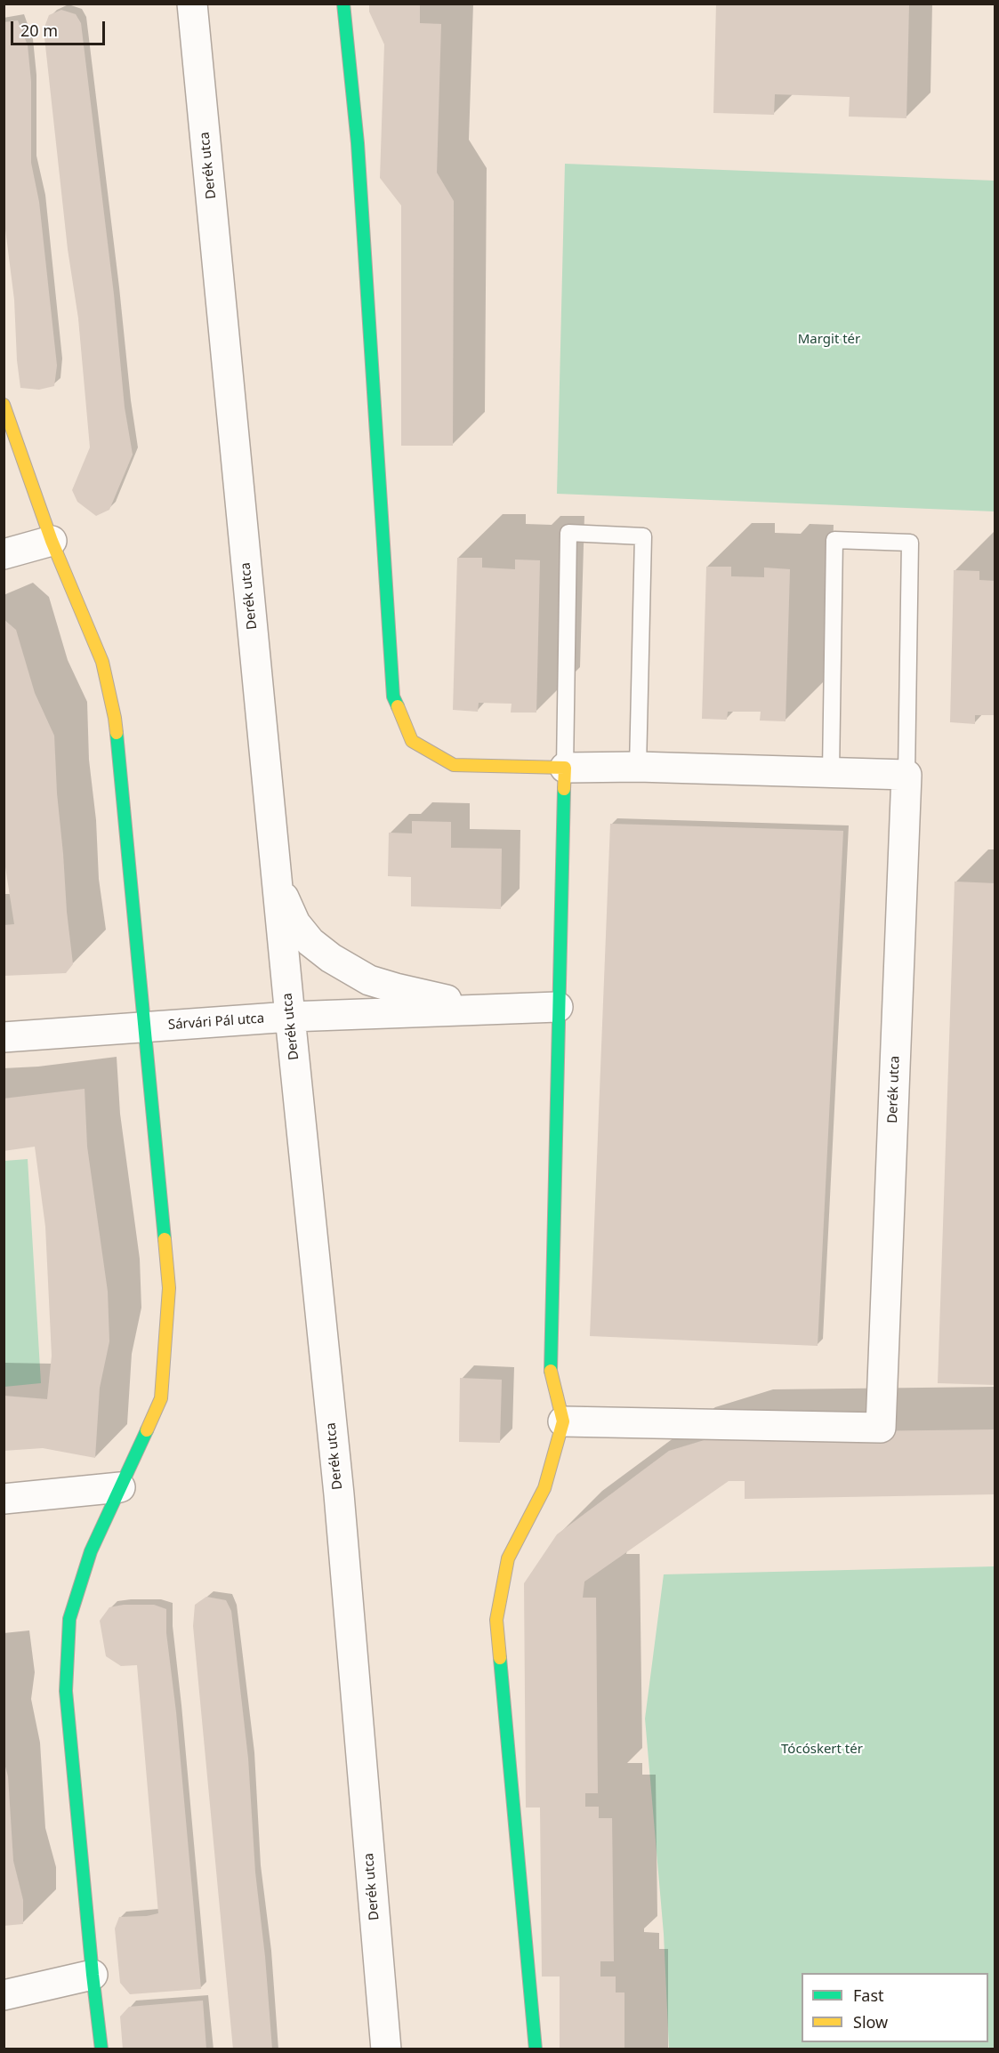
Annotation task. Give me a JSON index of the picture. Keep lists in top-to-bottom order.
{
  "streets": {
    "street": ["Derék utca", "Sárvári Pál utca"]
  },
  "crossings": [
    ["Derék utca", "Sárvári Pál utca"]
  ],
  "parks": ["Margit tér", "Tócóskert tér"],
  "legend": ["Fast", "Slow"],
  "scale_bar": "20 m"
}
